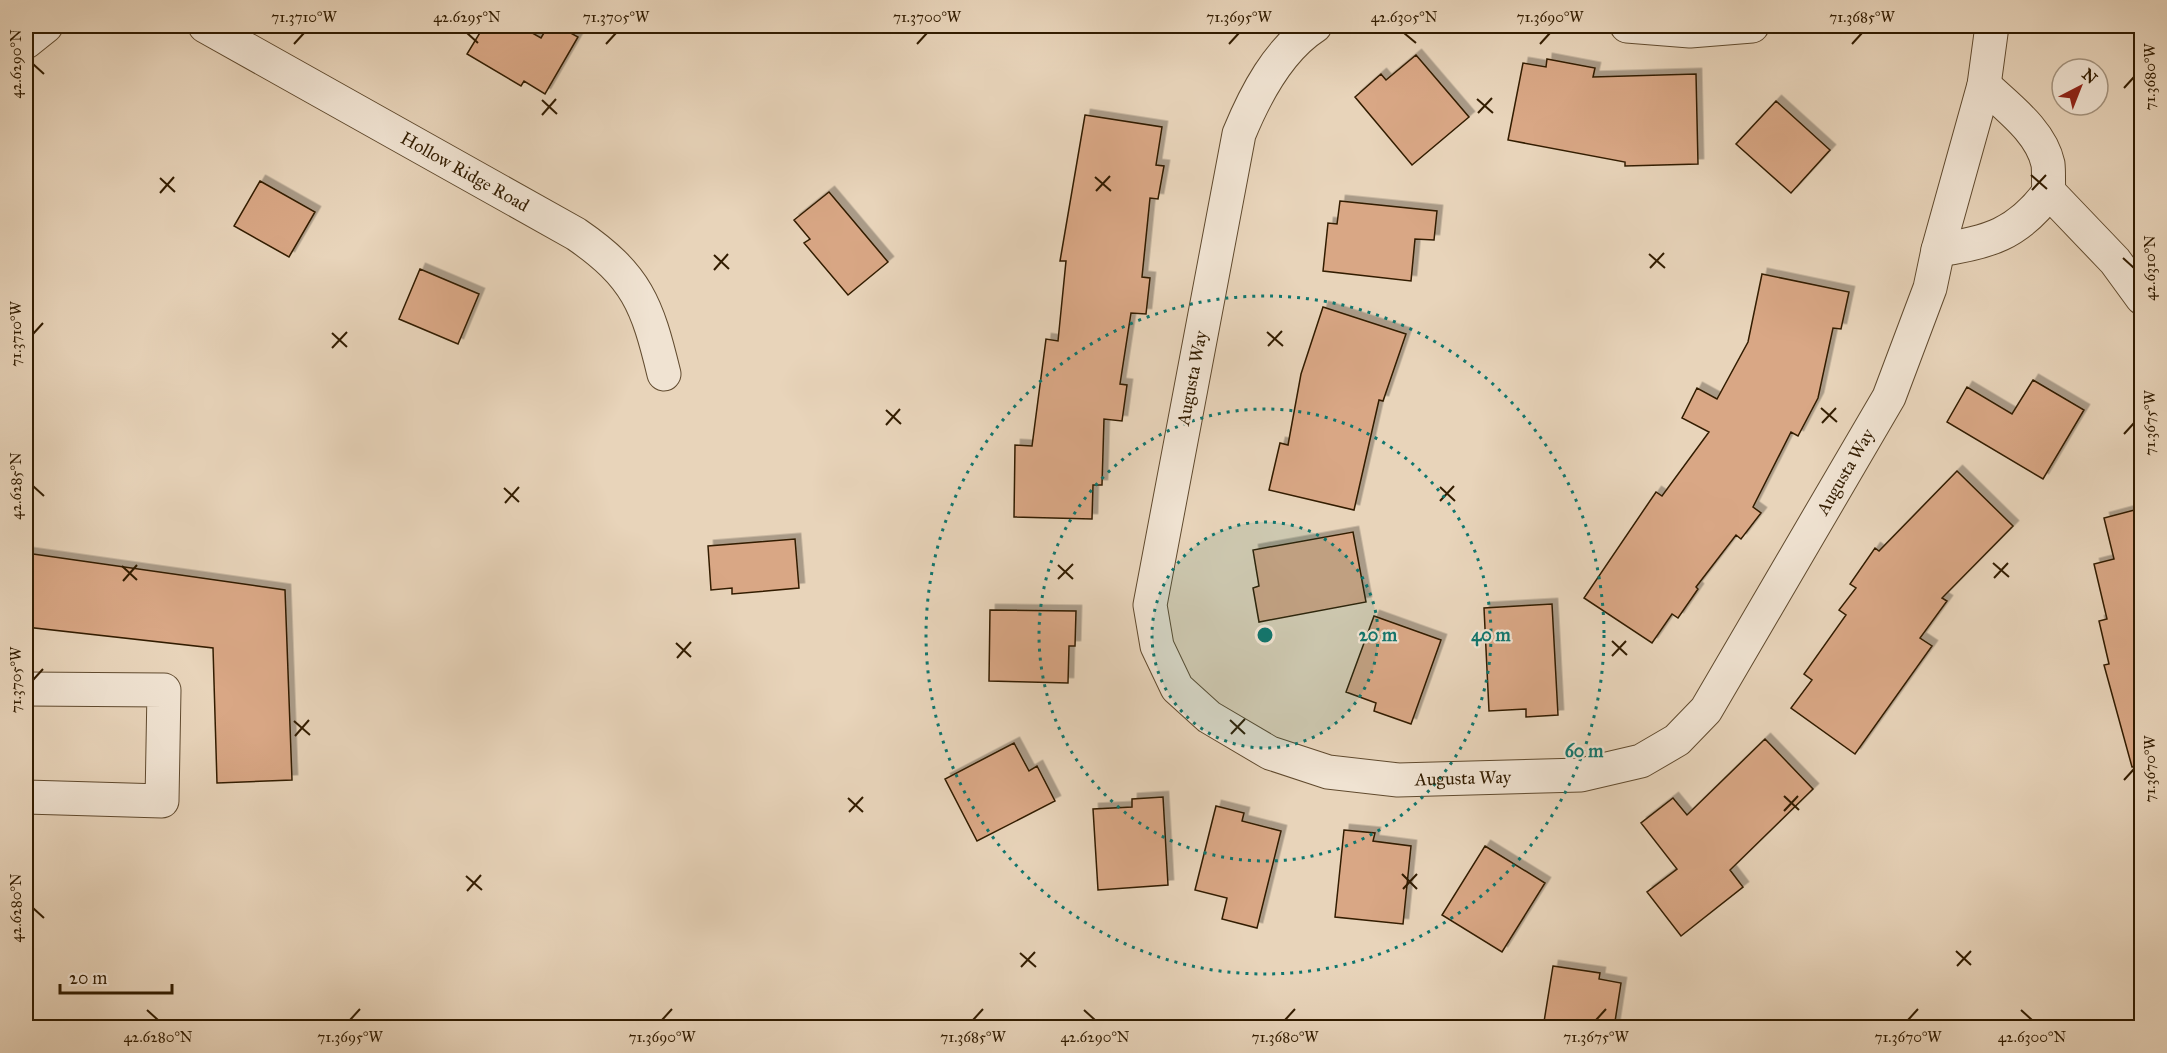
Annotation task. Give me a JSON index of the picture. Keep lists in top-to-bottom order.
{
  "streets": {
    "street": ["Hollow Ridge Road", "Augusta Way"]
  },
  "scale_bar": "20 m",
  "north": "top right",
  "coordinates": [
    "71.3710°W",
    "42.6295°N",
    "71.3705°W",
    "71.3700°W",
    "71.3695°W",
    "42.6305°N",
    "71.3690°W",
    "71.3685°W",
    "42.6290°N",
    "71.3680°W",
    "42.6310°N",
    "71.3675°W",
    "42.6285°N",
    "71.3670°W",
    "42.6280°N",
    "42.6300°N"
  ],
  "rings": ["20 m", "40 m", "60 m"]
}
